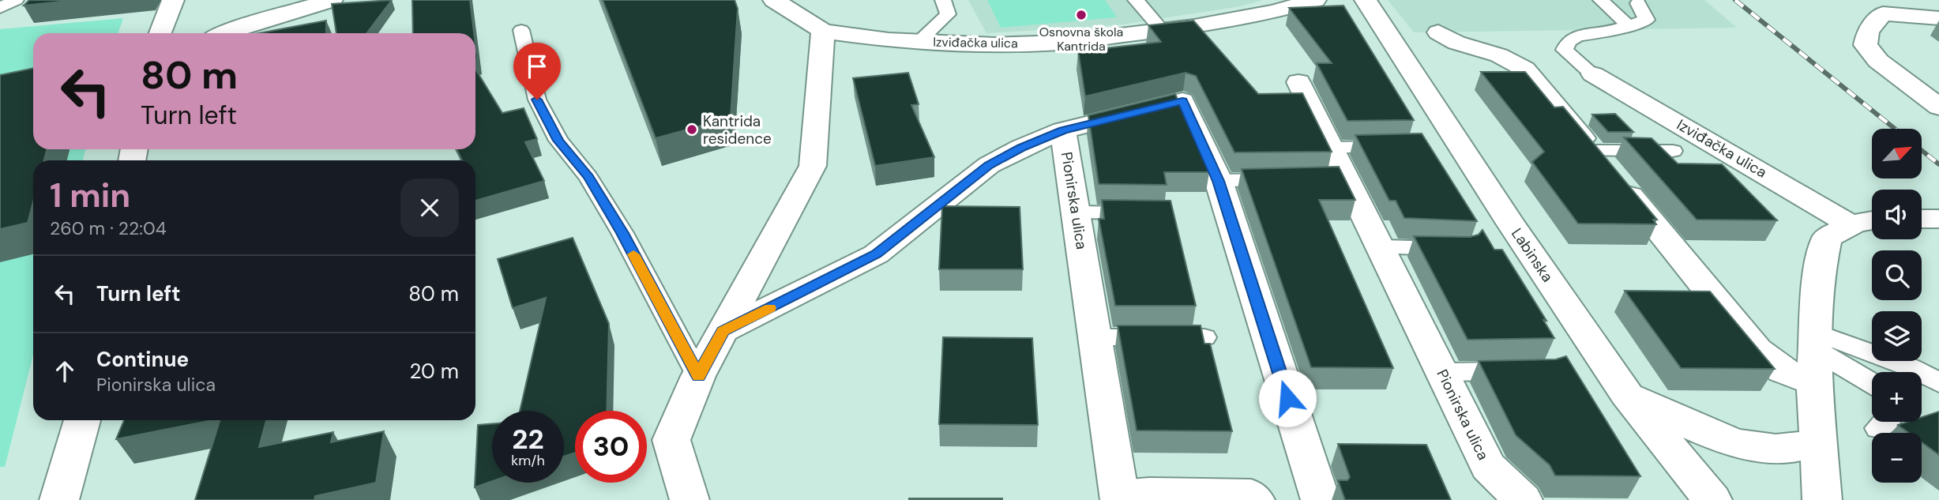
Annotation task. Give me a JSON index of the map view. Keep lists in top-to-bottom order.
{
  "streets": {
    "street": ["Izviđačka ulica", "Pionirska ulica", "Labinska"]
  },
  "places": ["Osnovna škola Kantrida", "Kantrida residence"],
  "north": "top right",
  "page": {
    "turn": ["80 m", "Turn left"],
    "map_buttons": ["+", "−"],
    "heading": ["1 min", "260 m · 22:04"],
    "list": [
      {
        "name": "Turn left",
        "value": "80 m"
      },
      {
        "name": "Continue",
        "note": "Pionirska ulica",
        "value": "20 m"
      }
    ],
    "speed": "22 km/h",
    "limit": "30"
  }
}
